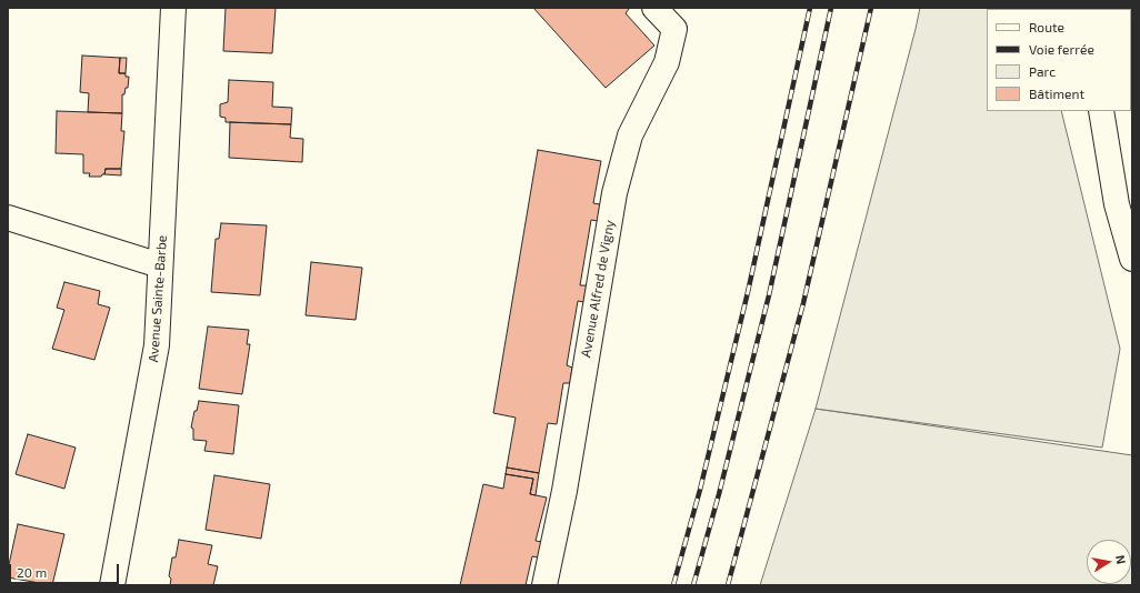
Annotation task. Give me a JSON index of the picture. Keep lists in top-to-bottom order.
{
  "streets": {
    "street": ["Avenue Alfred de Vigny", "Avenue Sainte-Barbe"]
  },
  "legend": [
    "Route",
    "Voie ferrée",
    "Parc",
    "Bâtiment"
  ],
  "scale_bar": "20 m",
  "north": "right"
}
